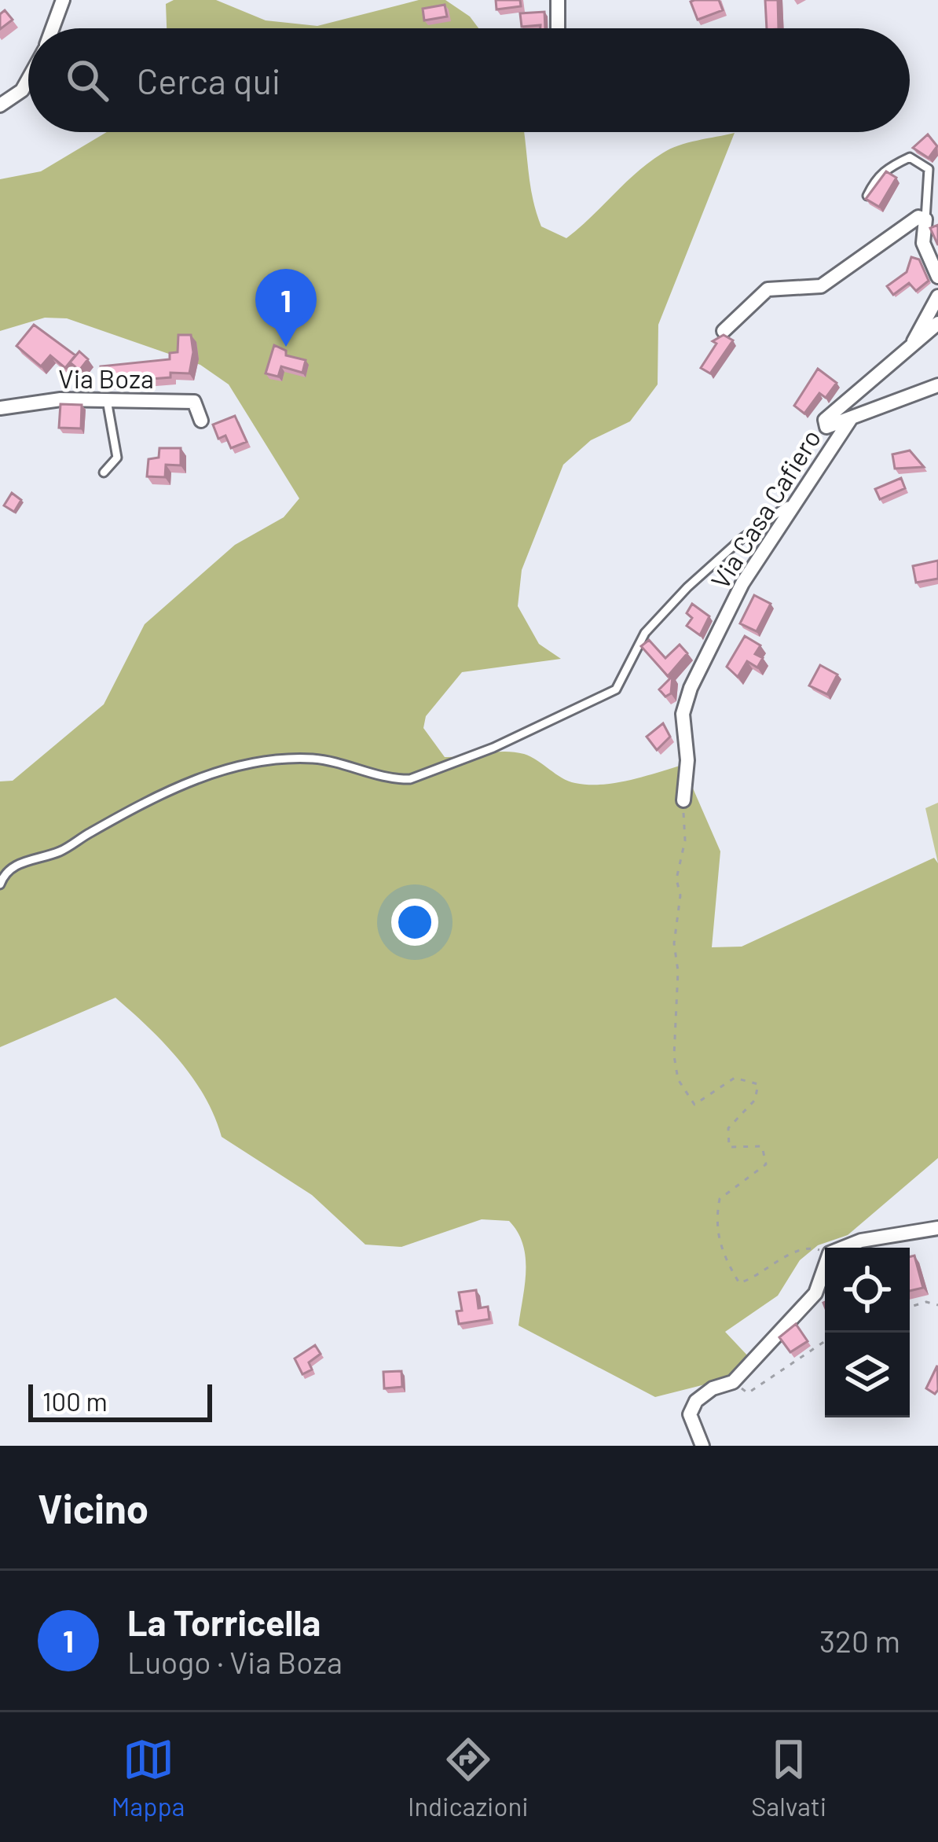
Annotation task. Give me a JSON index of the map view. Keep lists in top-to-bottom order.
{
  "streets": {
    "street": ["Via Boza", "Via Casa Cafiero"]
  },
  "scale_bar": "100 m",
  "page": {
    "search": "Cerca qui",
    "pins": "1",
    "scale": "100 m",
    "heading": "Vicino",
    "list": [
      {
        "mark": "1",
        "name": "La Torricella",
        "note": "Luogo · Via Boza",
        "value": "320 m"
      }
    ],
    "nav": ["Mappa", "Indicazioni", "Salvati"]
  }
}
